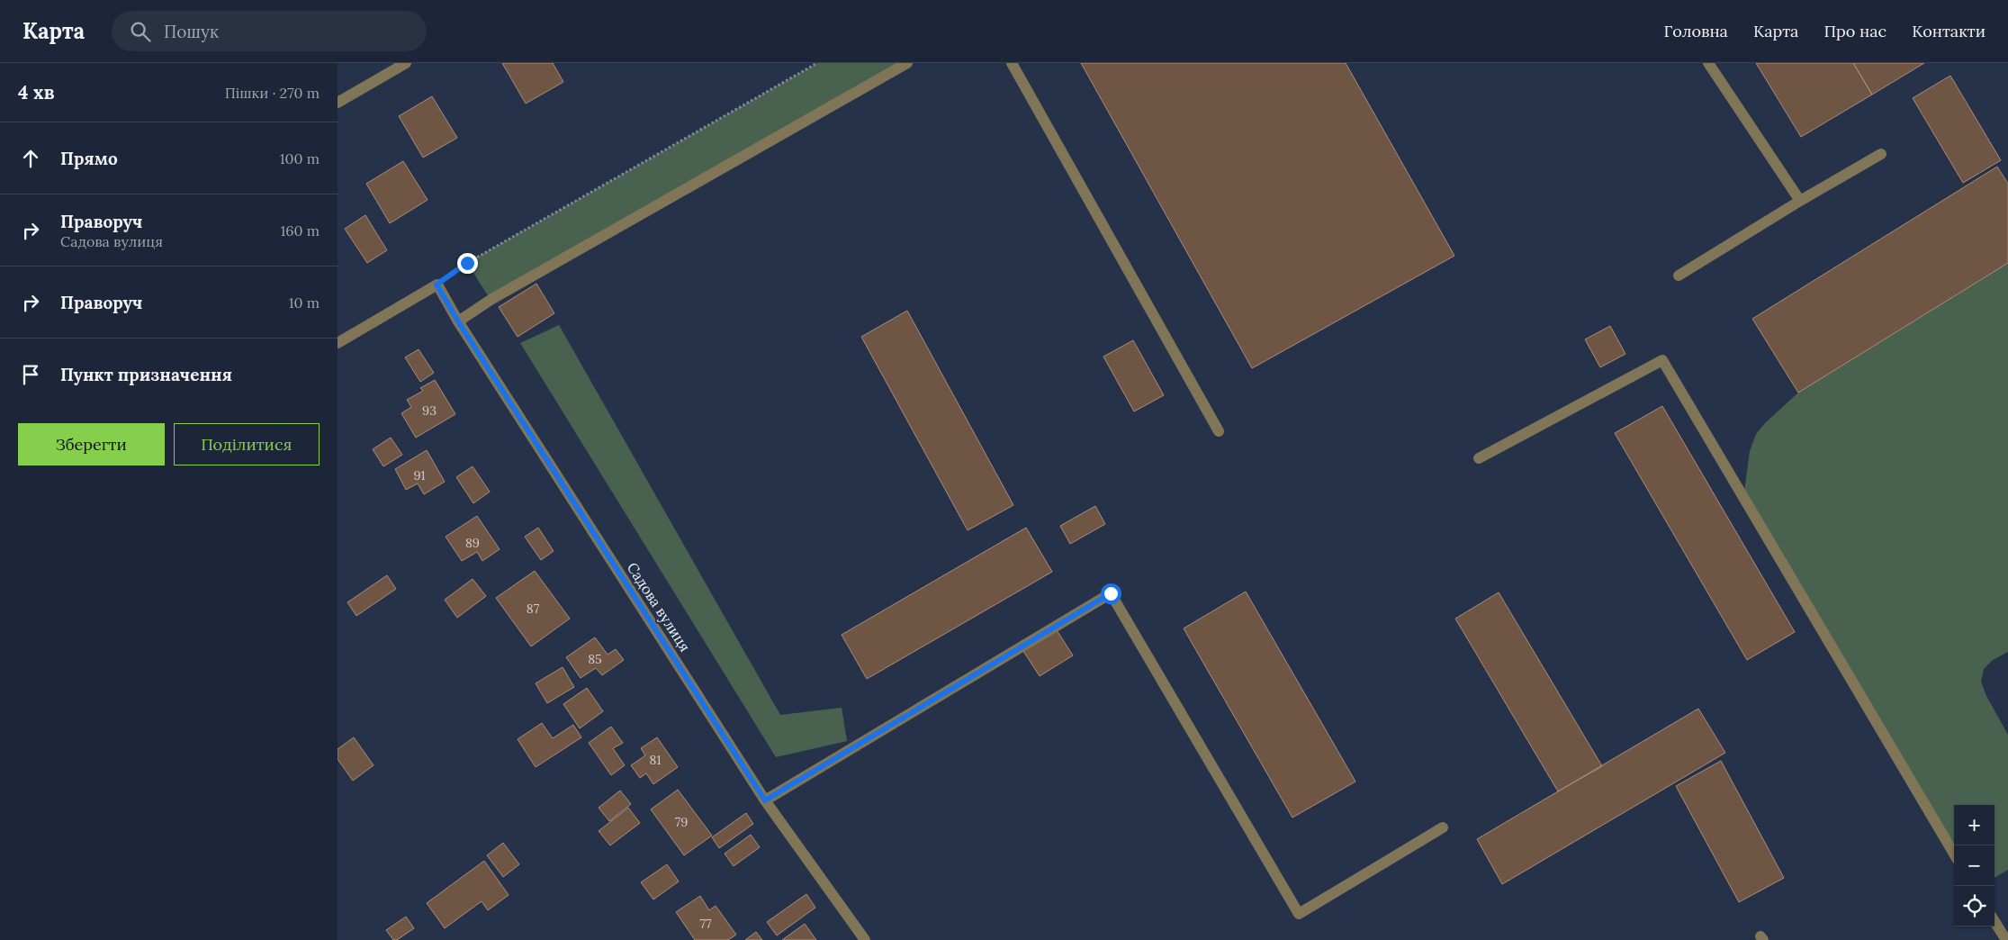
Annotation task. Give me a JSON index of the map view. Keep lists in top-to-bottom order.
{
  "streets": {
    "street": ["Садова вулиця"]
  },
  "house_numbers": [
    "93",
    "91",
    "89",
    "87",
    "85",
    "81",
    "79",
    "77"
  ],
  "page": {
    "header": "Карта",
    "search": "Пошук",
    "nav": [
      "Головна",
      "Карта",
      "Про нас",
      "Контакти"
    ],
    "heading": ["4 хв", "Пішки · 270 m"],
    "list": [
      ["Прямо", "100 m"],
      ["Праворуч", "Садова вулиця", "160 m"],
      ["Праворуч", "10 m"],
      "Пункт призначення"
    ],
    "buttons": ["Зберегти", "Поділитися"],
    "map_buttons": ["+", "−"]
  }
}
